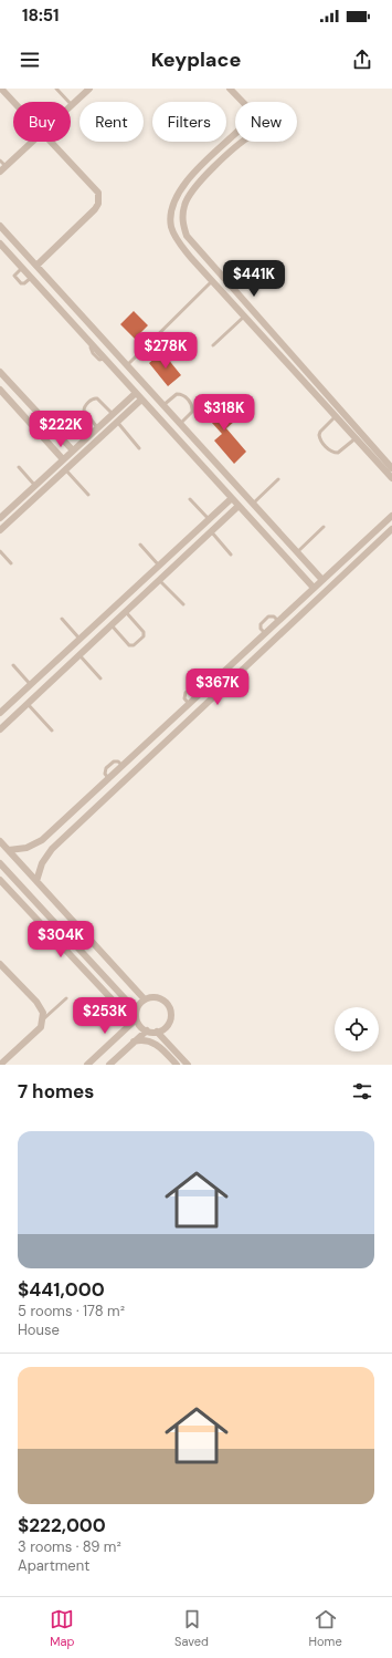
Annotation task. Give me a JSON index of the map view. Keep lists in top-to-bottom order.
{
  "page": {
    "status": "18:51",
    "header": "Keyplace",
    "chip": [
      "Buy",
      "Rent",
      "Filters",
      "New"
    ],
    "price": [
      "$441K",
      "$278K",
      "$318K",
      "$222K",
      "$367K",
      "$304K",
      "$253K"
    ],
    "heading": "7 homes",
    "list": [
      {
        "name": "$441,000",
        "note": "5 rooms · 178 m² · House"
      },
      {
        "name": "$222,000",
        "note": "3 rooms · 89 m² · Apartment"
      }
    ],
    "tabs": ["Map", "Saved", "Home"]
  }
}
